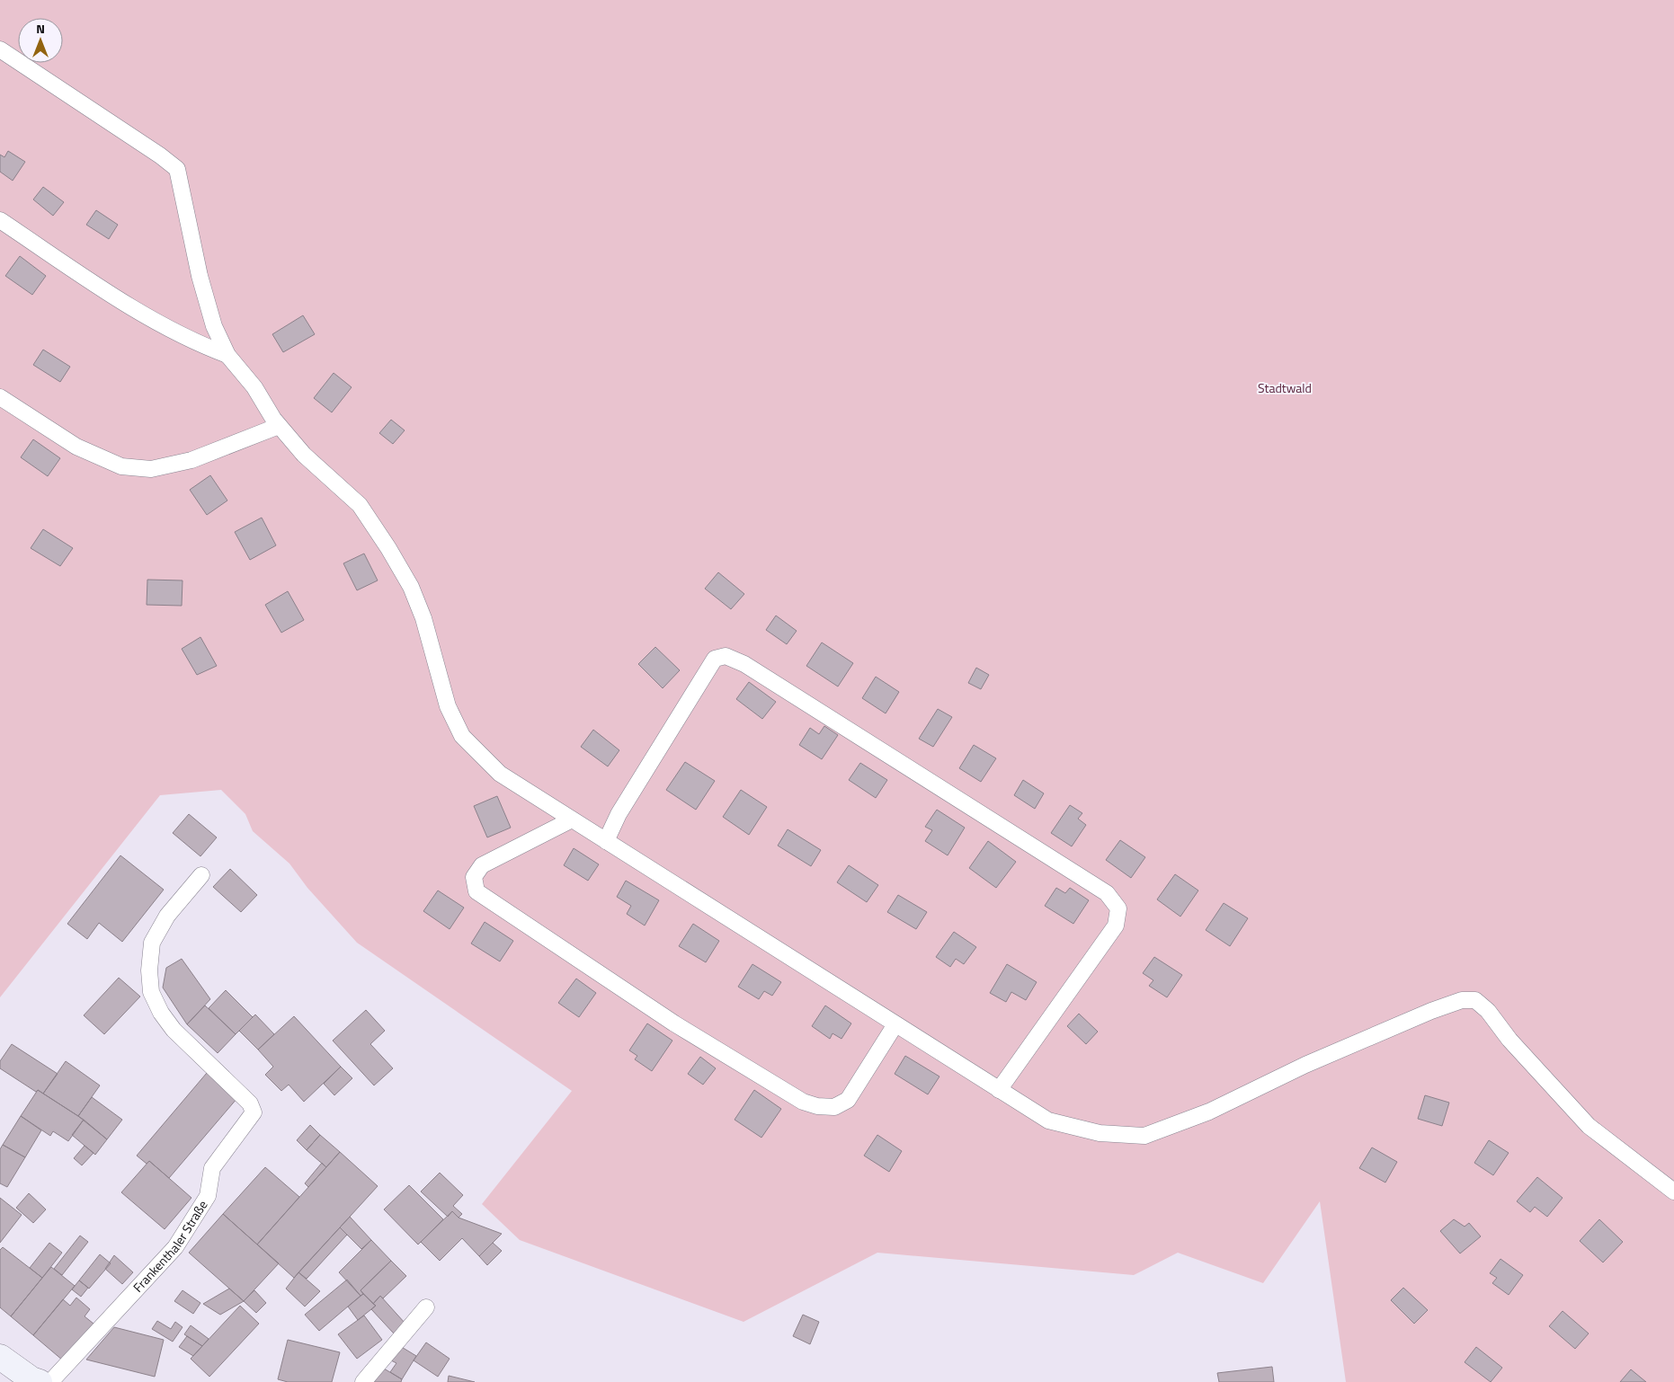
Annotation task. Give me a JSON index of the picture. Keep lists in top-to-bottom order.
{
  "streets": {
    "lane": ["Frankenthaler Straße"]
  },
  "parks": ["Stadtwald"],
  "north": "top"
}
